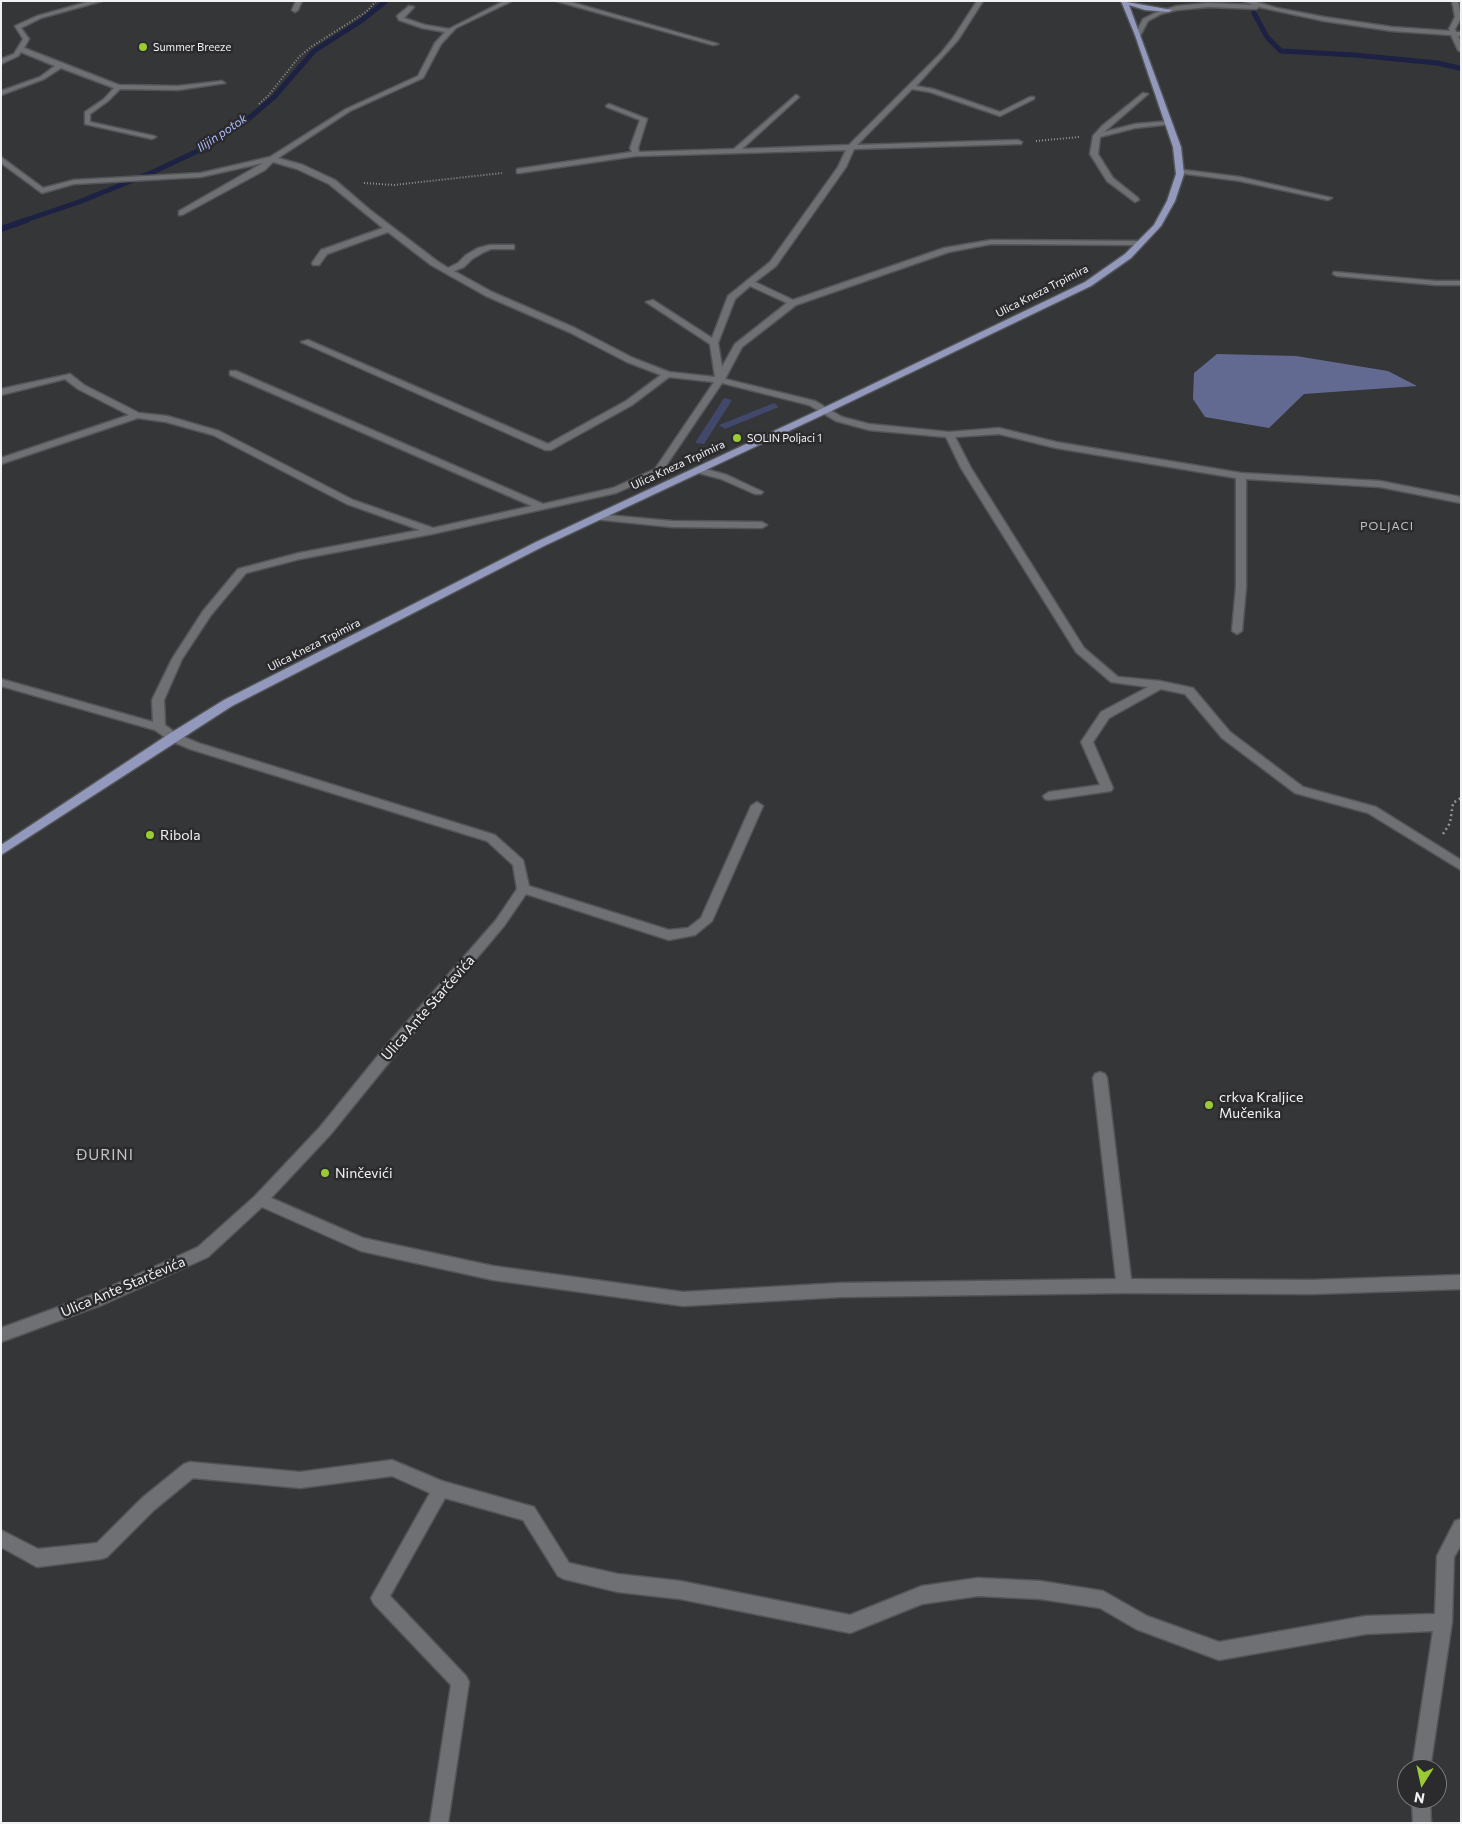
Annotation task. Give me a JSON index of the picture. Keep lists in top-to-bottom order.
{
  "streets": {
    "main road": ["Ulica Kneza Trpimira"],
    "street": ["Ulica Ante Starčevića"]
  },
  "districts": ["POLJACI", "ĐURINI"],
  "water": ["Ilijin potok"],
  "places": [
    "Summer Breeze",
    "SOLIN Poljaci 1",
    "Ribola",
    "crkva Kraljice Mučenika",
    "Ninčevići"
  ],
  "north": "bottom"
}
